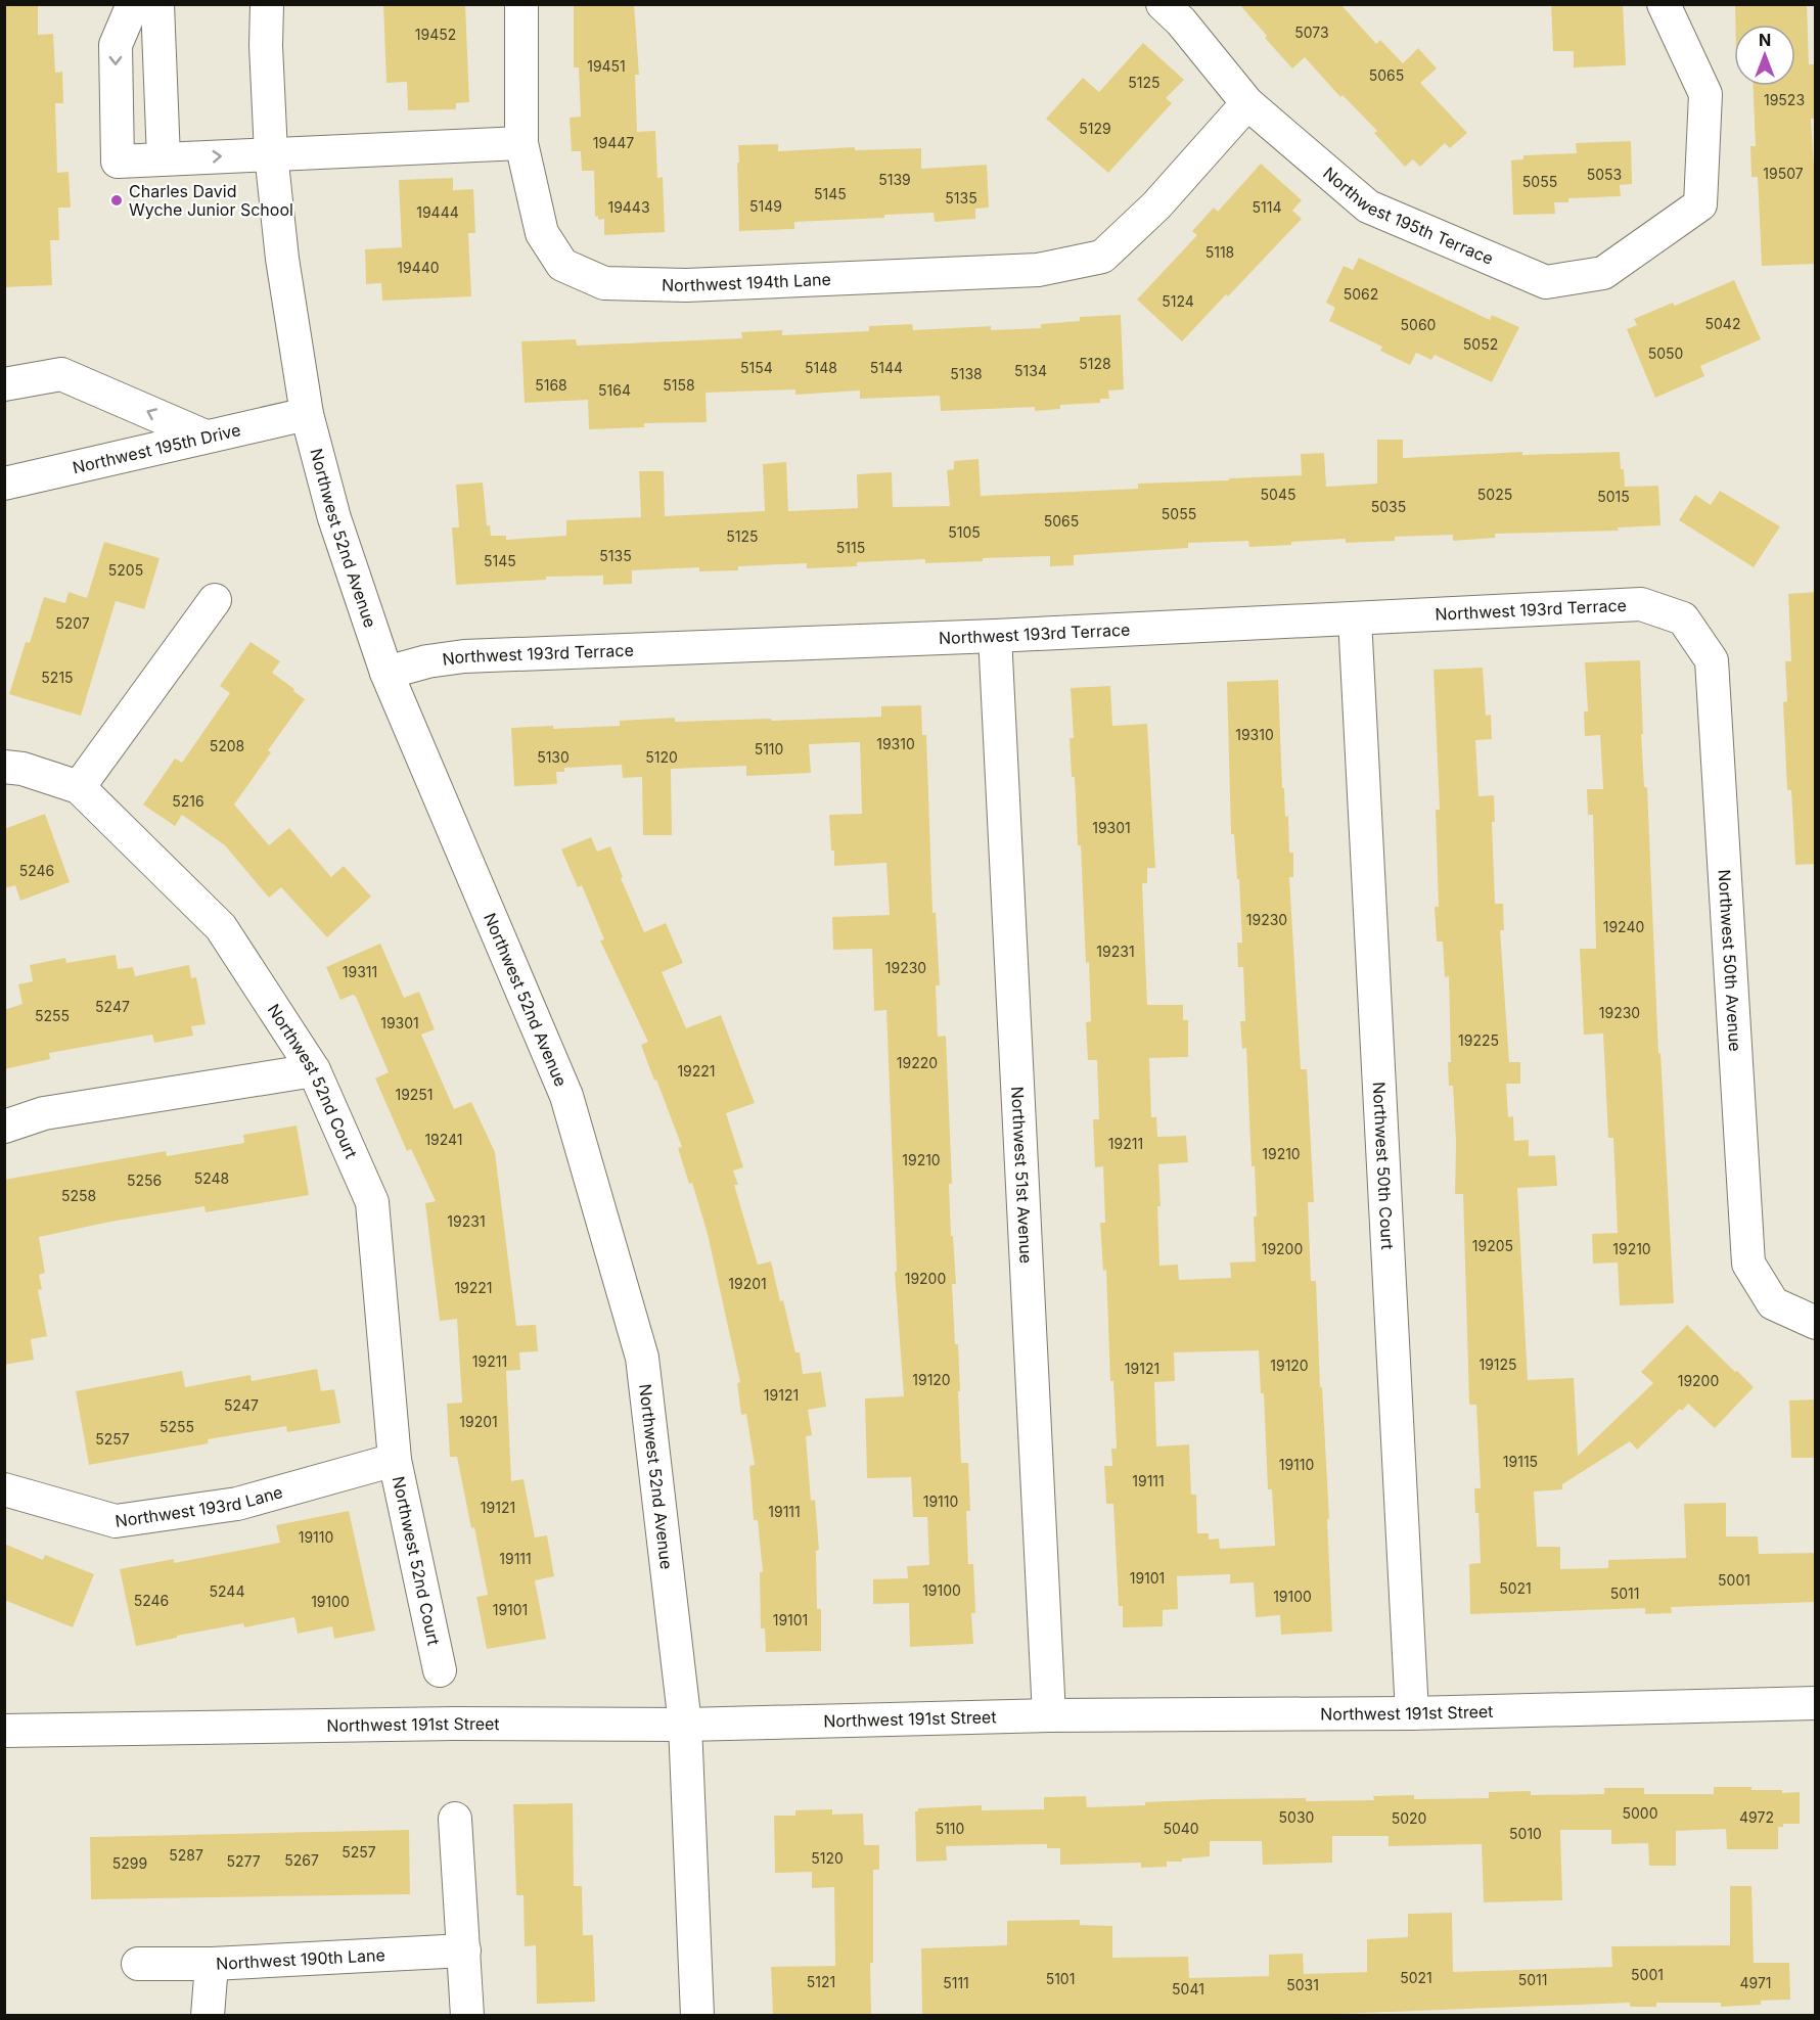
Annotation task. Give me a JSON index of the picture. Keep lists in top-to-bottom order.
{
  "streets": {
    "street": [
      "Northwest 195th Terrace",
      "Northwest 194th Lane",
      "Northwest 195th Drive",
      "Northwest 52nd Avenue",
      "Northwest 193rd Terrace",
      "Northwest 50th Avenue",
      "Northwest 52nd Court",
      "Northwest 50th Court",
      "Northwest 51st Avenue",
      "Northwest 193rd Lane",
      "Northwest 191st Street",
      "Northwest 190th Lane"
    ]
  },
  "crossings": [
    ["Northwest 195th Terrace", "Northwest 194th Lane"],
    ["Northwest 195th Drive", "Northwest 52nd Avenue"],
    ["Northwest 52nd Avenue", "Northwest 193rd Terrace"],
    ["Northwest 52nd Avenue", "Northwest 191st Street"],
    ["Northwest 193rd Terrace", "Northwest 50th Avenue"],
    ["Northwest 193rd Terrace", "Northwest 50th Court"],
    ["Northwest 193rd Terrace", "Northwest 51st Avenue"],
    ["Northwest 52nd Court", "Northwest 193rd Lane"],
    ["Northwest 50th Court", "Northwest 191st Street"],
    ["Northwest 51st Avenue", "Northwest 191st Street"]
  ],
  "places": ["Charles David Wyche Junior School"],
  "house_numbers": [
    "5073",
    "19452",
    "19451",
    "5065",
    "5125",
    "19523",
    "5129",
    "19447",
    "19507",
    "5053",
    "5139",
    "5055",
    "5145",
    "5135",
    "5149",
    "19443",
    "5114",
    "19444",
    "5118",
    "19440",
    "5062",
    "5124",
    "5042",
    "5060",
    "5052",
    "5050",
    "5128",
    "5154",
    "5148",
    "5144",
    "5134",
    "5138",
    "5168",
    "5158",
    "5164",
    "5045",
    "5025",
    "5015",
    "5035",
    "5055",
    "5065",
    "5105",
    "5125",
    "5115",
    "5135",
    "5145",
    "5205",
    "5207",
    "5215",
    "19310",
    "19310",
    "5208",
    "5110",
    "5130",
    "5120",
    "5216",
    "19301",
    "5246",
    "19230",
    "19240",
    "19231",
    "19230",
    "19311",
    "5247",
    "19230",
    "5255",
    "19301",
    "19225",
    "19220",
    "19221",
    "19251",
    "19241",
    "19211",
    "19210",
    "19210",
    "5248",
    "5256",
    "5258",
    "19231",
    "19205",
    "19200",
    "19210",
    "19200",
    "19201",
    "19221",
    "19211",
    "19125",
    "19120",
    "19121",
    "19120",
    "19200",
    "19121",
    "5247",
    "19201",
    "5255",
    "5257",
    "19115",
    "19110",
    "19111",
    "19110",
    "19121",
    "19111",
    "19110",
    "19111",
    "19101",
    "5001",
    "5021",
    "19100",
    "5244",
    "5011",
    "19100",
    "5246",
    "19100",
    "19101",
    "19101",
    "5000",
    "5030",
    "4972",
    "5020",
    "5110",
    "5040",
    "5010",
    "5257",
    "5287",
    "5120",
    "5267",
    "5277",
    "5299",
    "5001",
    "5021",
    "5101",
    "5011",
    "5121",
    "5111",
    "4971",
    "5031",
    "5041"
  ],
  "north": "top"
}
